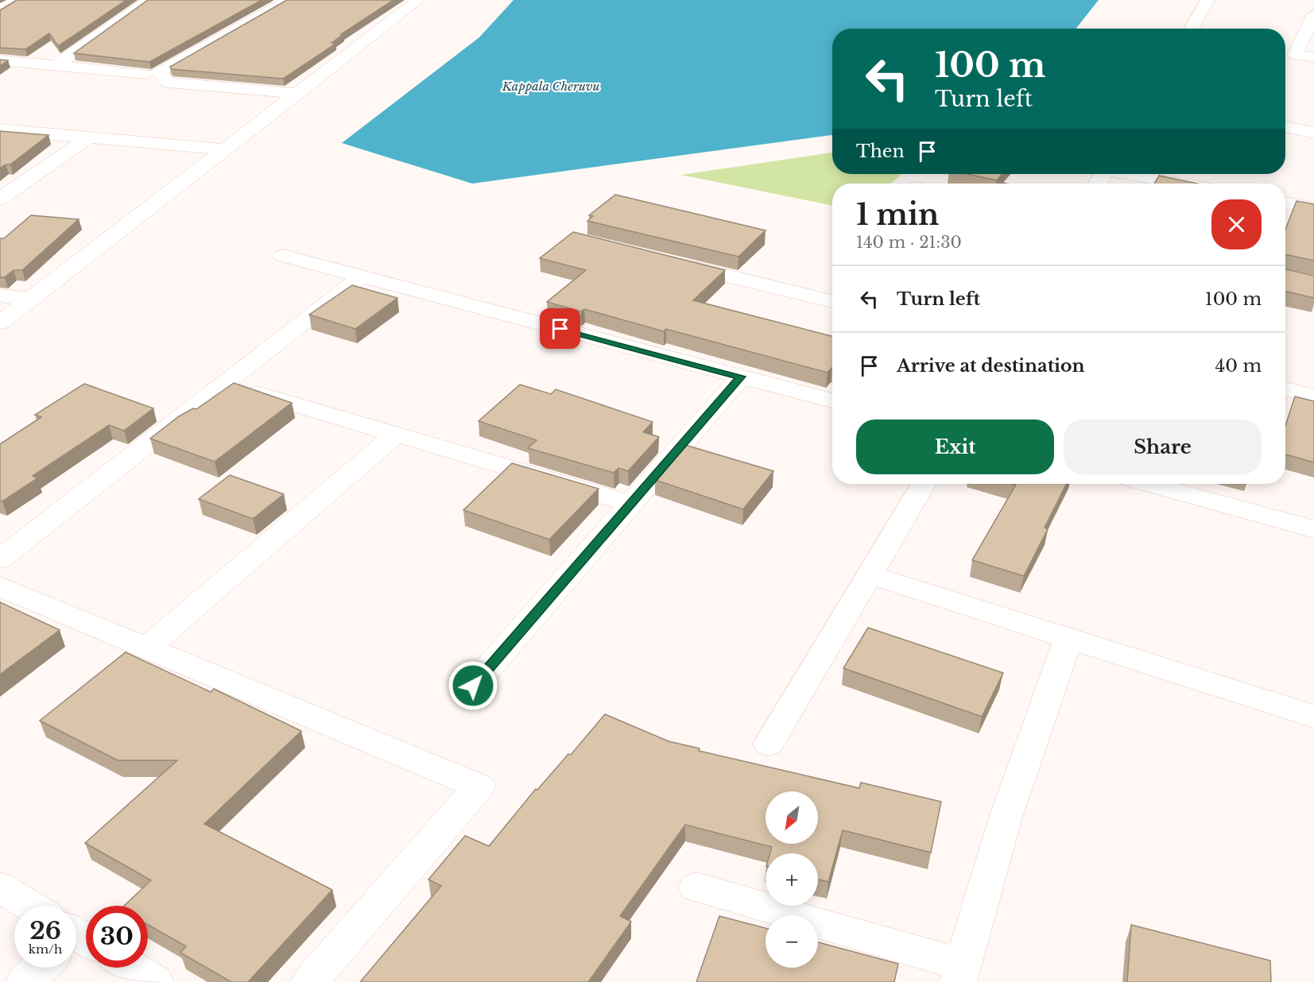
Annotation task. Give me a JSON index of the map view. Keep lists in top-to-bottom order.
{
  "water": ["Kappala Cheruvu"],
  "north": "bottom left",
  "page": {
    "turn": ["100 m", "Turn left"],
    "then": "Then",
    "heading": ["1 min", "140 m · 21:30"],
    "list": [
      {
        "name": "Turn left",
        "value": "100 m"
      },
      {
        "name": "Arrive at destination",
        "value": "40 m"
      }
    ],
    "buttons": ["Exit", "Share"],
    "map_buttons": ["+", "−"],
    "speed": "26 km/h",
    "limit": "30"
  }
}
